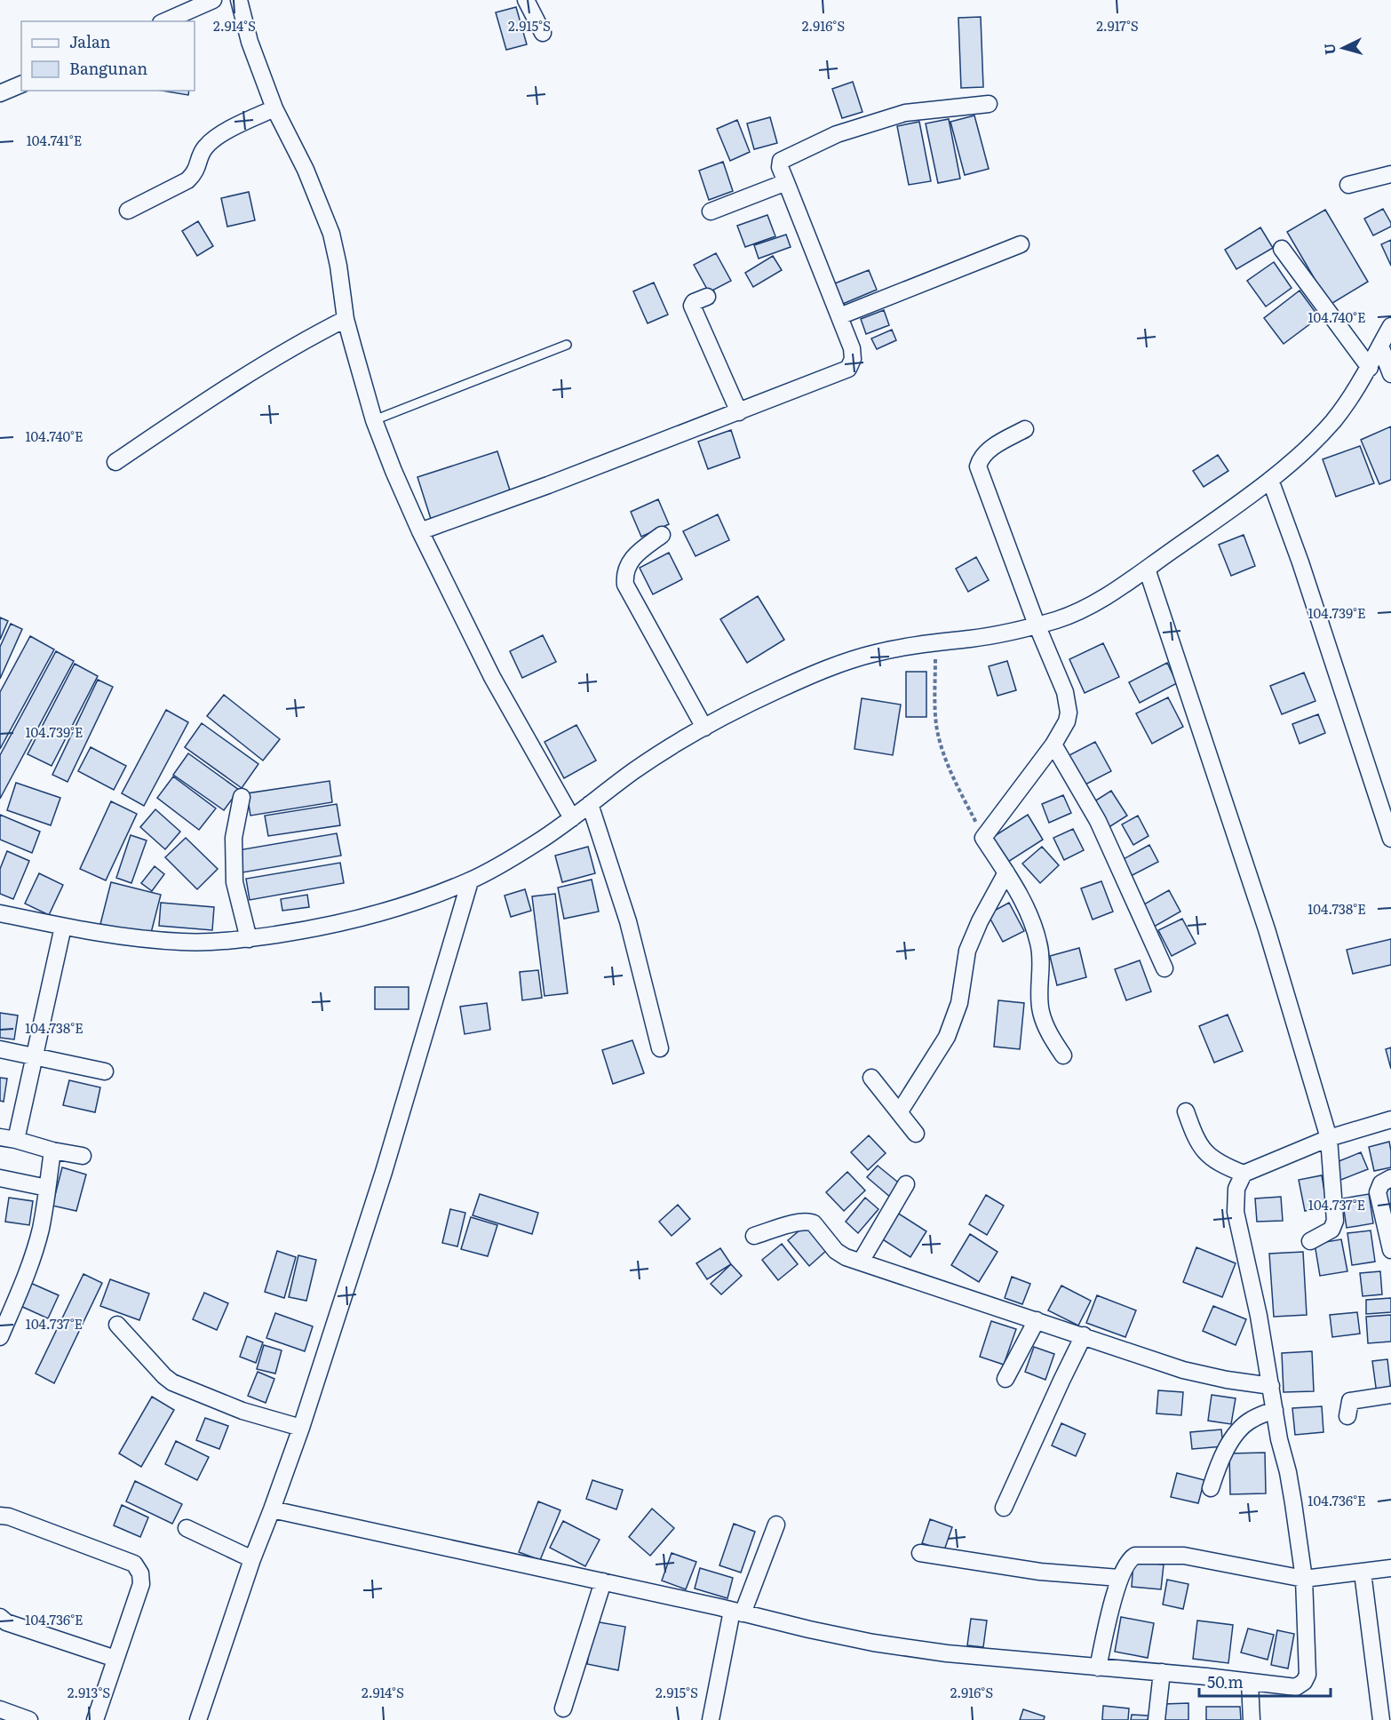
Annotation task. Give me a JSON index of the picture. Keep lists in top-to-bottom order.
{
  "legend": ["Jalan", "Bangunan"],
  "scale_bar": "50 m",
  "north": "left",
  "coordinates": [
    "2.914°S",
    "2.915°S",
    "2.916°S",
    "2.917°S",
    "104.741°E",
    "104.740°E",
    "104.739°E",
    "104.738°E",
    "104.737°E",
    "104.736°E",
    "2.913°S"
  ]
}
